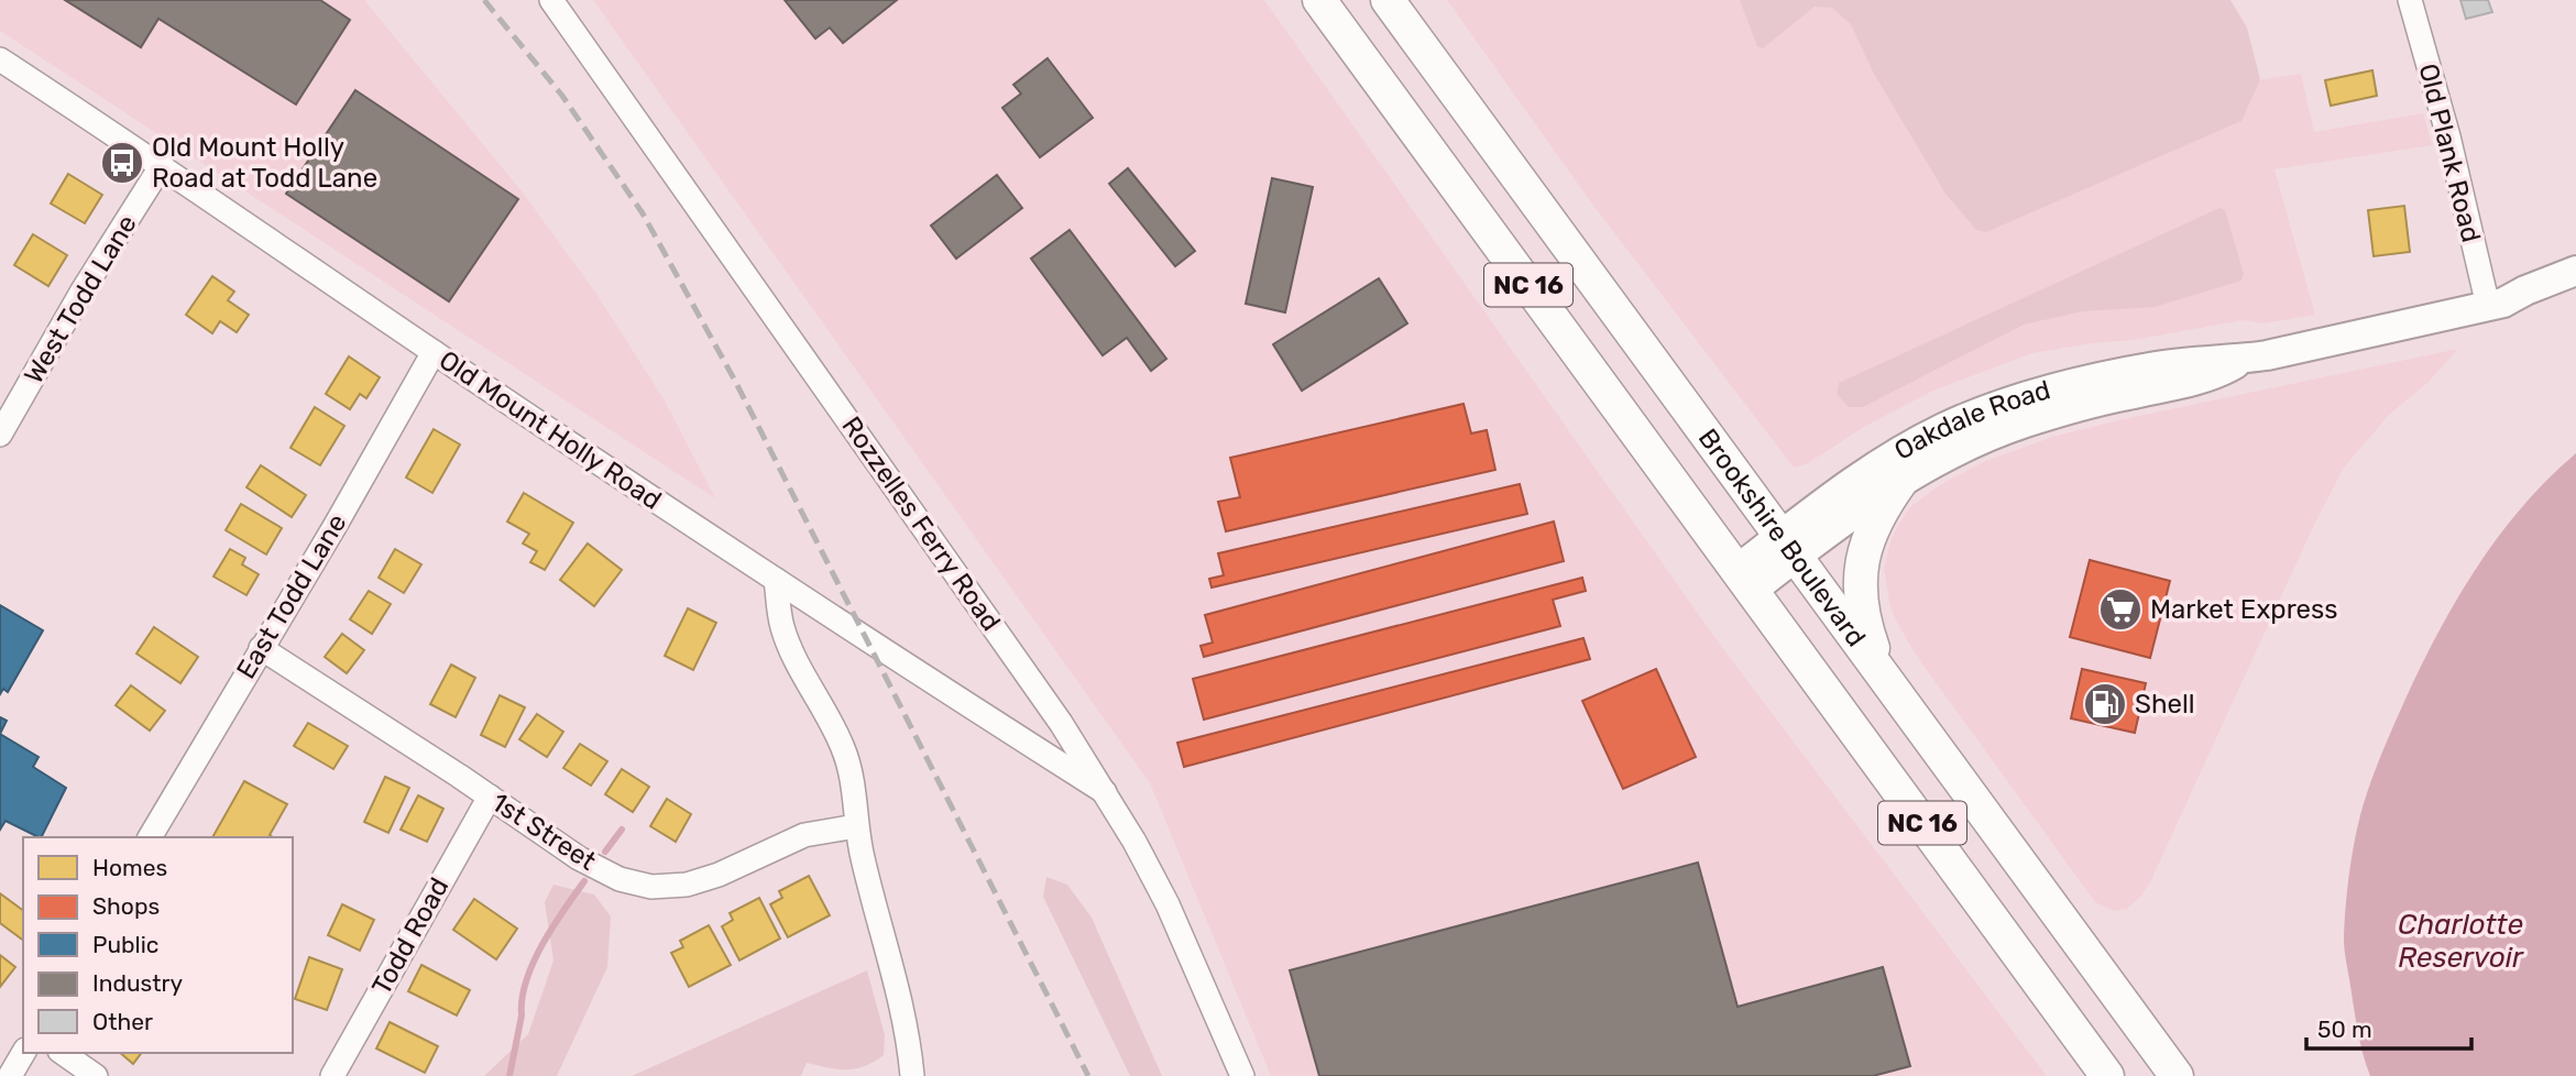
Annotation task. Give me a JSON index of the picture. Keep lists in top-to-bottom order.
{
  "streets": {
    "highway": ["NC 16", "Brookshire Boulevard"],
    "main road": ["Oakdale Road"],
    "street": [
      "Old Plank Road",
      "West Todd Lane",
      "Old Mount Holly Road",
      "Rozzelles Ferry Road",
      "East Todd Lane",
      "1st Street",
      "Todd Road"
    ]
  },
  "crossings": [
    ["Old Plank Road", "Oakdale Road"],
    ["West Todd Lane", "Old Mount Holly Road"],
    ["Oakdale Road", "Brookshire Boulevard"],
    ["Old Mount Holly Road", "Rozzelles Ferry Road"],
    ["Old Mount Holly Road", "East Todd Lane"],
    ["East Todd Lane", "1st Street"],
    ["1st Street", "Todd Road"]
  ],
  "water": ["Charlotte Reservoir"],
  "places": {
    "bus stop": ["Old Mount Holly Road at Todd Lane"],
    "supermarket": ["Market Express"],
    "fuel station": ["Shell"]
  },
  "legend": [
    "Homes",
    "Shops",
    "Public",
    "Industry",
    "Other"
  ],
  "scale_bar": "50 m"
}
